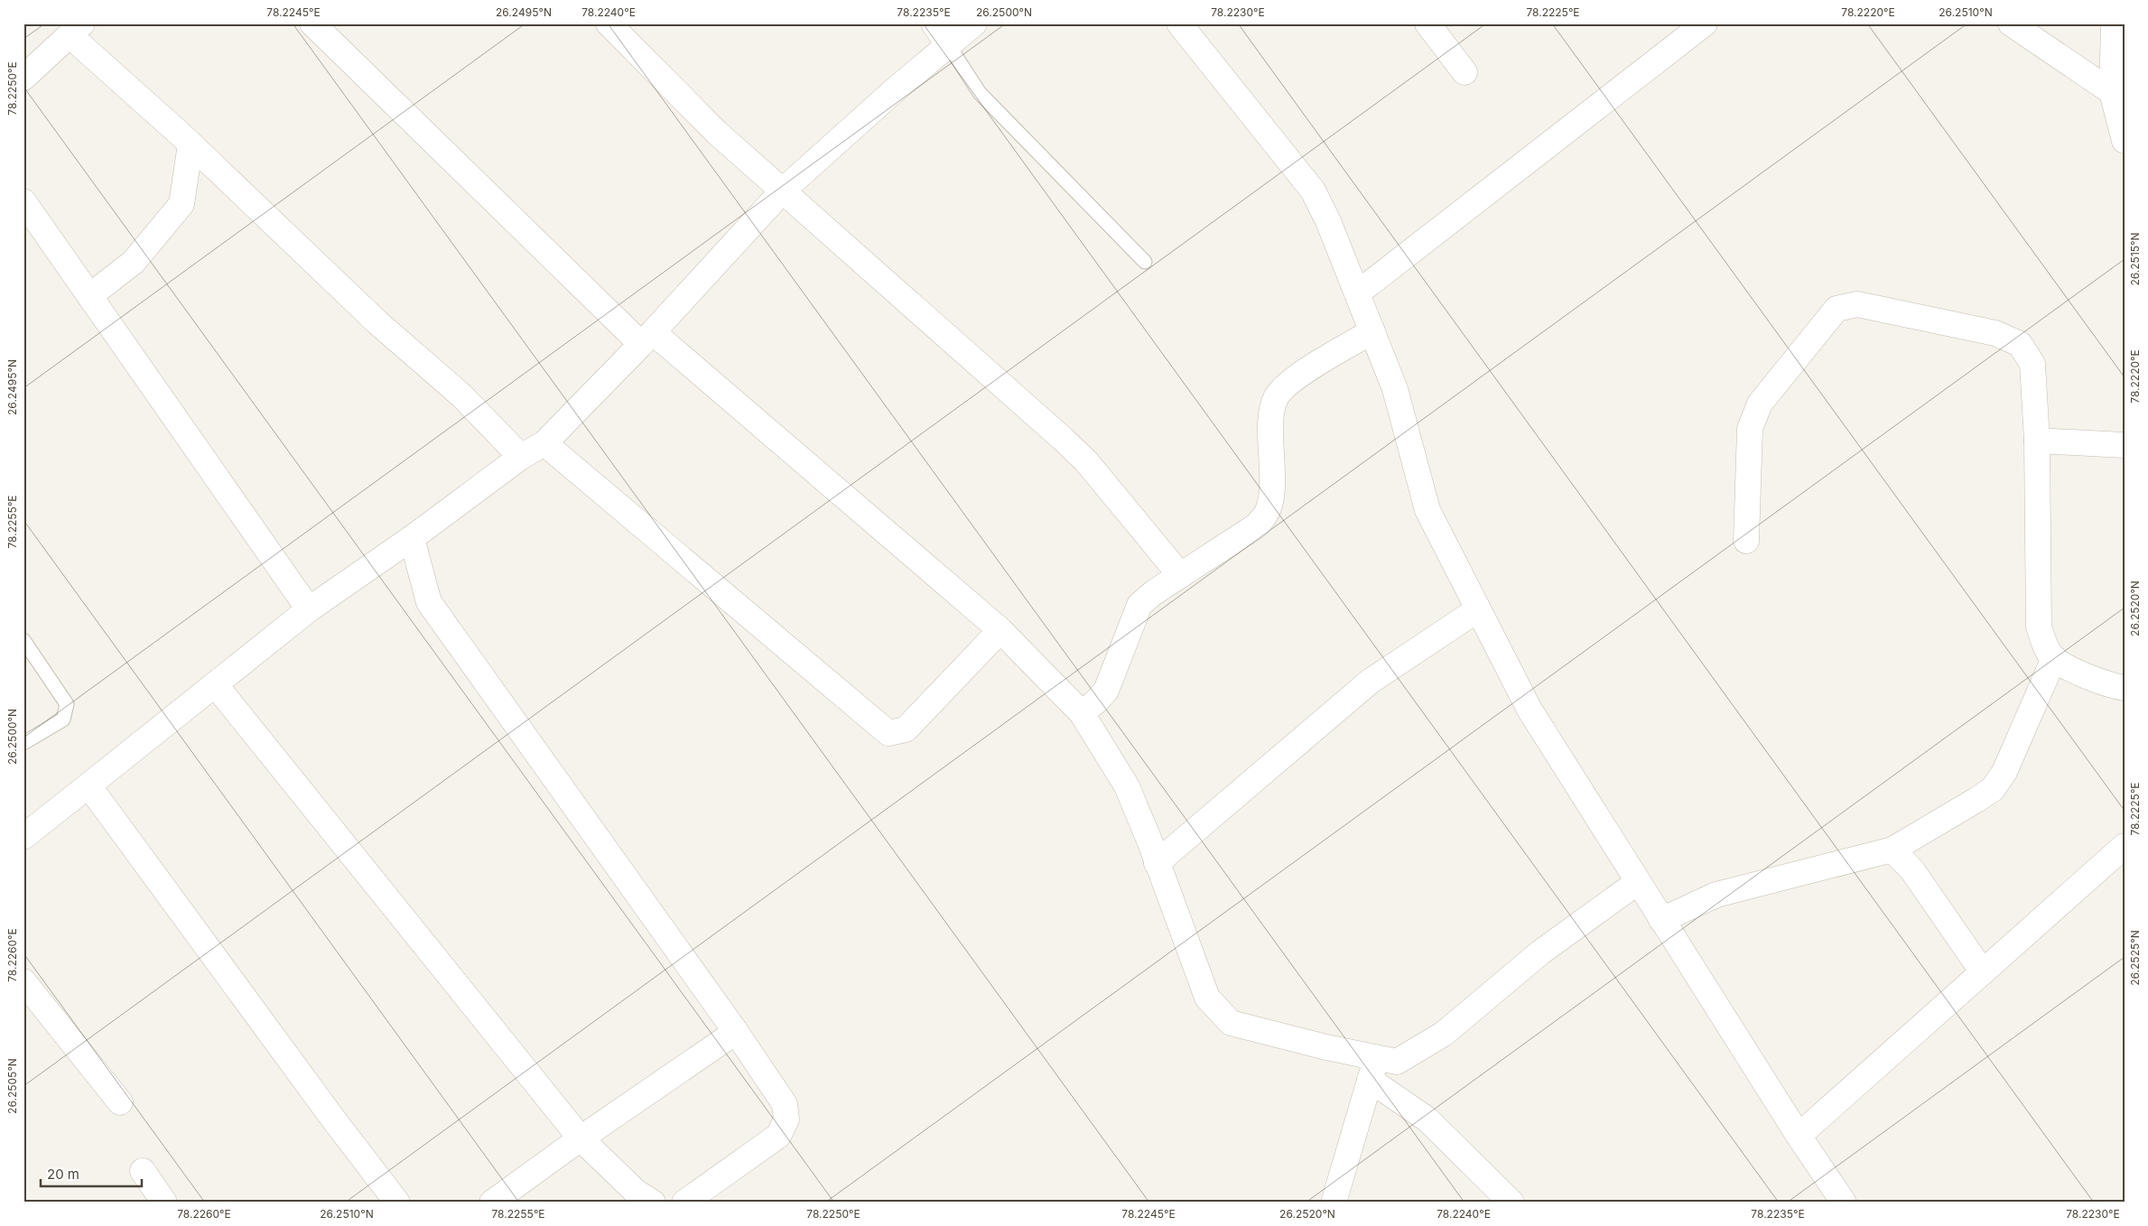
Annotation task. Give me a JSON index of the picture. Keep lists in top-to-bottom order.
{
  "scale_bar": "20 m",
  "coordinates": [
    "78.2245°E",
    "26.2495°N",
    "78.2240°E",
    "78.2235°E",
    "26.2500°N",
    "78.2230°E",
    "78.2225°E",
    "78.2220°E",
    "26.2510°N",
    "78.2250°E",
    "26.2515°N",
    "78.2255°E",
    "26.2520°N",
    "78.2260°E",
    "26.2525°N",
    "26.2505°N"
  ]
}
